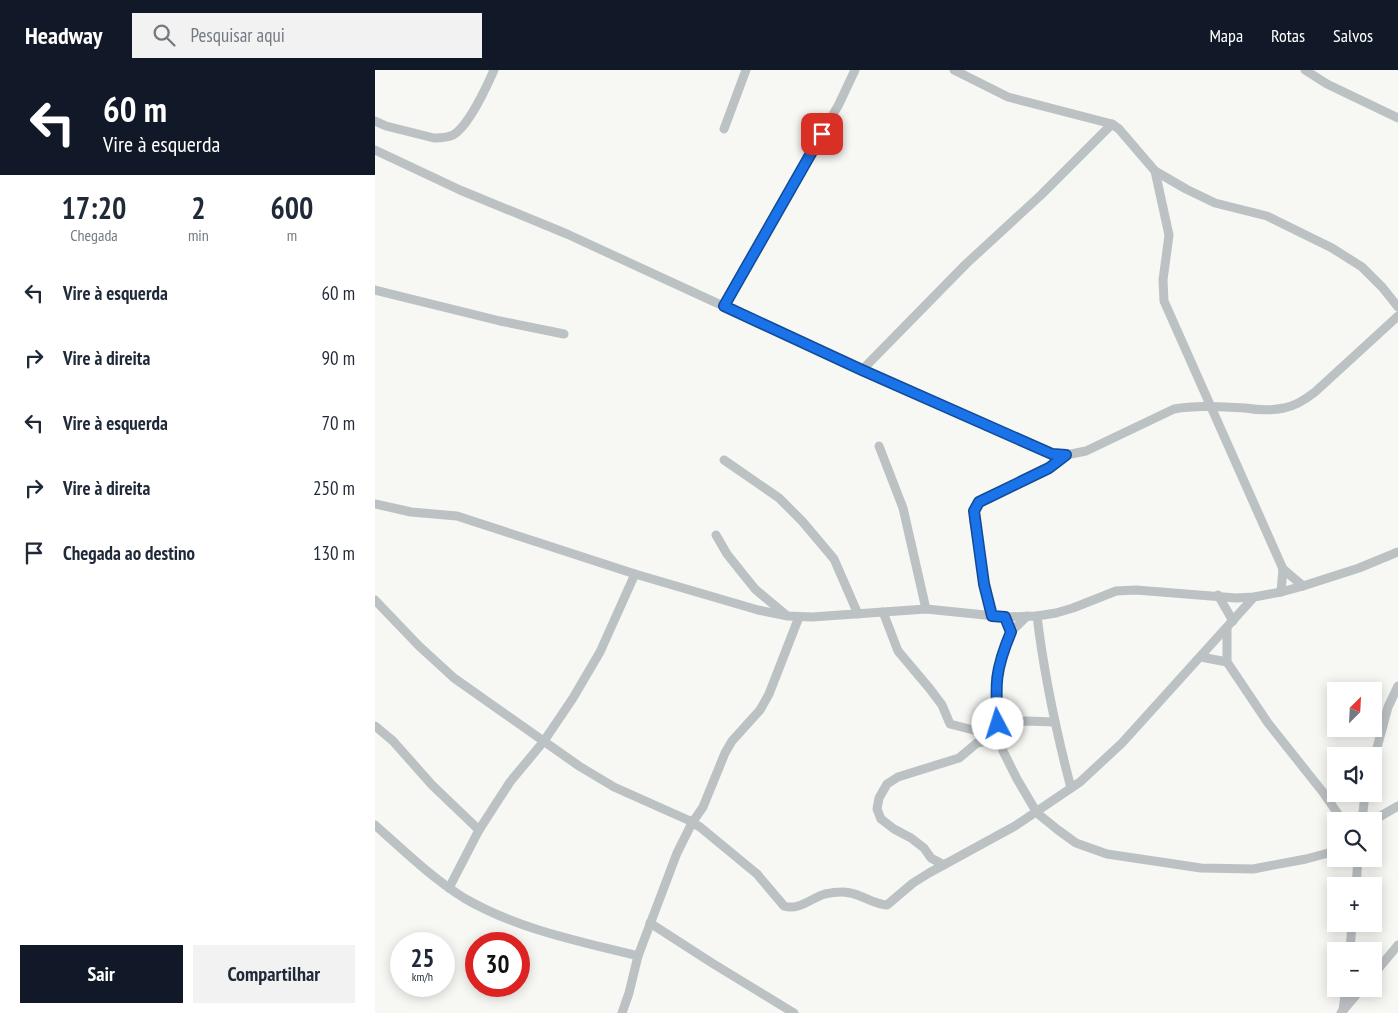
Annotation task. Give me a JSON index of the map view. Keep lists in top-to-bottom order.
{
  "north": "top right",
  "page": {
    "header": "Headway",
    "search": "Pesquisar aqui",
    "nav": ["Mapa", "Rotas", "Salvos"],
    "turn": ["60 m", "Vire à esquerda"],
    "eta": [
      "17:20",
      "Chegada",
      "2",
      "min",
      "600",
      "m"
    ],
    "list": [
      {
        "name": "Vire à esquerda",
        "value": "60 m"
      },
      {
        "name": "Vire à direita",
        "value": "90 m"
      },
      {
        "name": "Vire à esquerda",
        "value": "70 m"
      },
      {
        "name": "Vire à direita",
        "value": "250 m"
      },
      {
        "name": "Chegada ao destino",
        "value": "130 m"
      }
    ],
    "map_buttons": ["+", "−"],
    "speed": "25 km/h",
    "limit": "30",
    "buttons": ["Sair", "Compartilhar"]
  }
}
